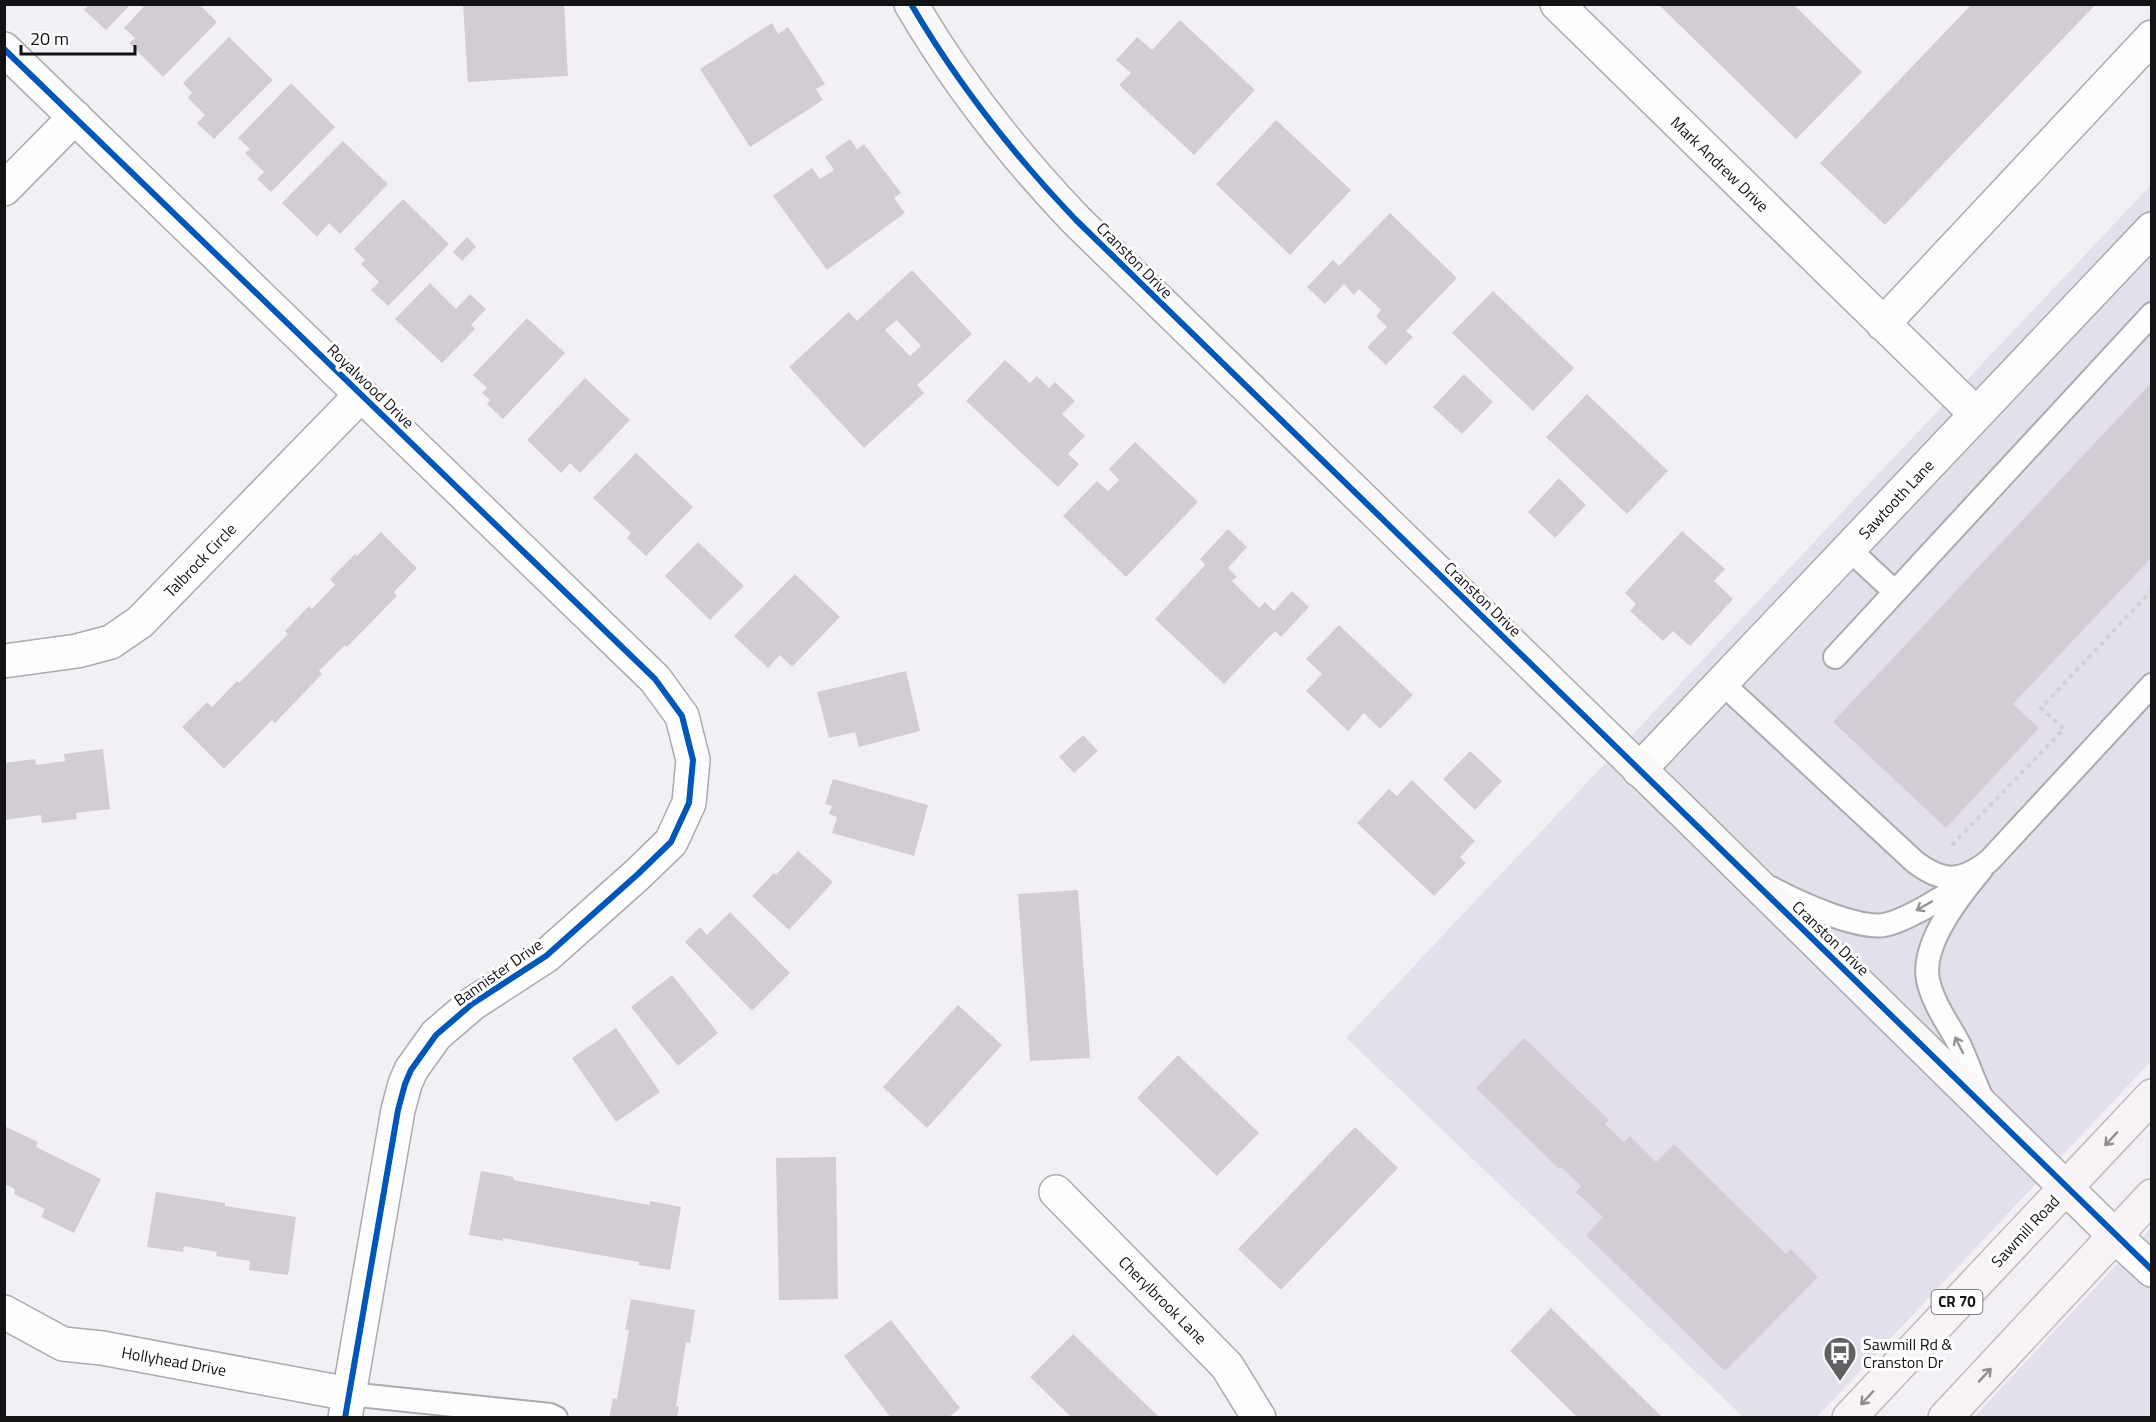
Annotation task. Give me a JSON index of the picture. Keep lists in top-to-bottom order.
{
  "streets": {
    "main road": ["Sawmill Road", "CR 70"],
    "street": [
      "Mark Andrew Drive",
      "Cranston Drive",
      "Royalwood Drive",
      "Sawtooth Lane",
      "Talbrock Circle",
      "Bannister Drive",
      "Cherylbrook Lane",
      "Hollyhead Drive"
    ]
  },
  "crossings": [
    ["Mark Andrew Drive", "Sawtooth Lane"],
    ["Cranston Drive", "Sawtooth Lane"],
    ["Cranston Drive", "Sawmill Road"],
    ["Royalwood Drive", "Talbrock Circle"],
    ["Royalwood Drive", "Bannister Drive"],
    ["Bannister Drive", "Hollyhead Drive"]
  ],
  "places": {
    "bus stop": ["Sawmill Rd & Cranston Dr"]
  },
  "scale_bar": "20 m"
}
